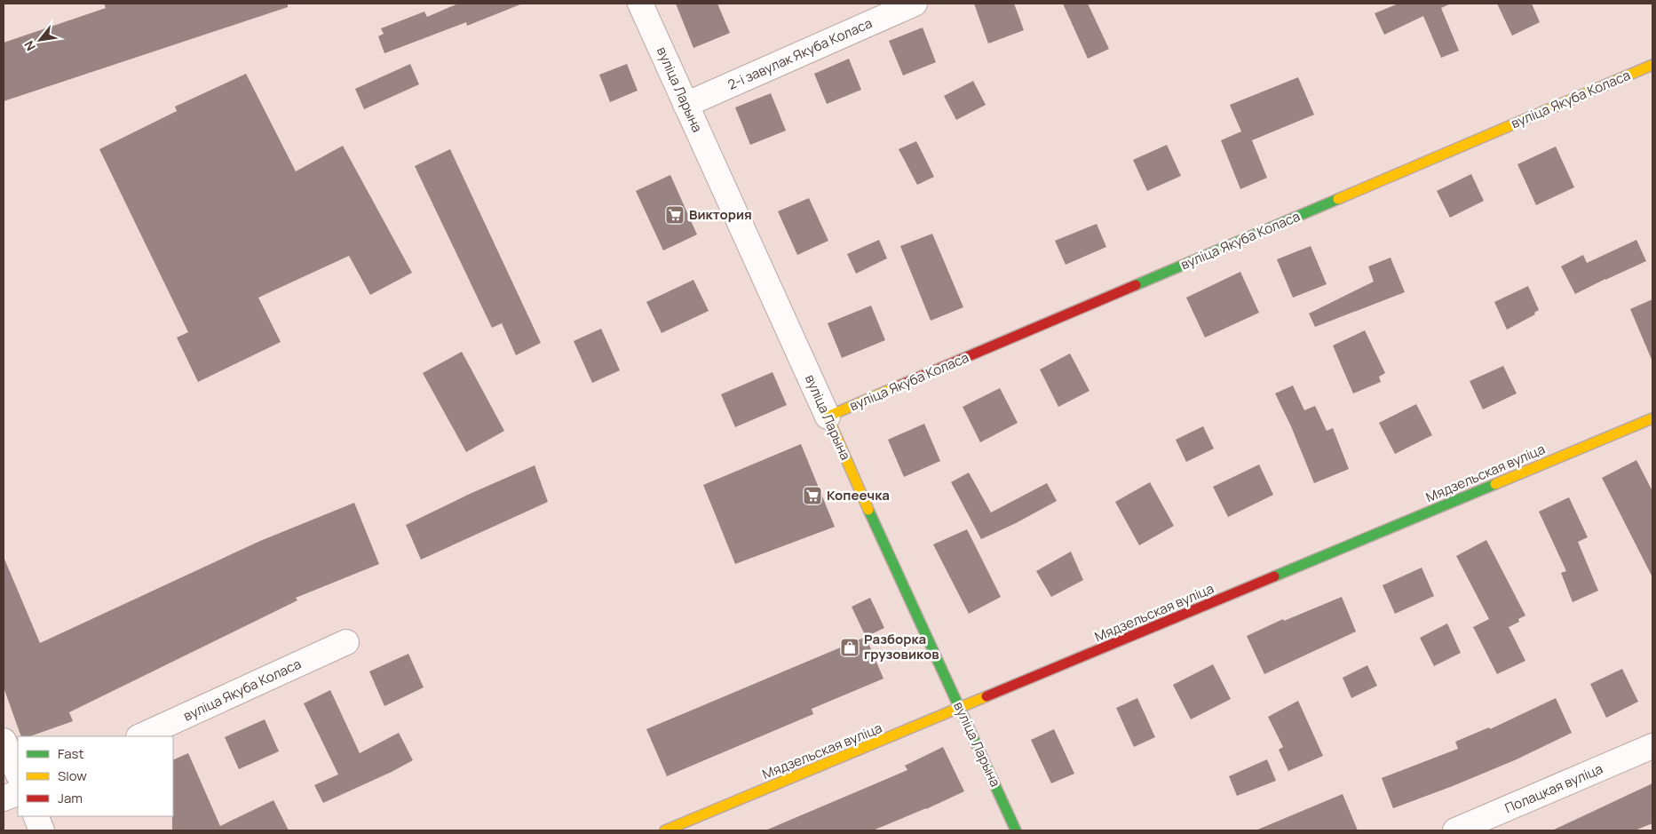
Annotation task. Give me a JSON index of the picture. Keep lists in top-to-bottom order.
{
  "streets": {
    "street": [
      "2-і завулак Якуба Коласа",
      "вуліца Ларына",
      "вуліца Якуба Коласа",
      "Мядзельская вуліца",
      "Полацкая вуліца"
    ]
  },
  "crossings": [
    ["2-і завулак Якуба Коласа", "вуліца Ларына"],
    ["вуліца Ларына", "вуліца Якуба Коласа"],
    ["вуліца Ларына", "Мядзельская вуліца"]
  ],
  "places": {
    "supermarket": ["Виктория", "Копеечка"],
    "shop": ["Разборка грузовиков"]
  },
  "legend": ["Fast", "Slow", "Jam"],
  "north": "bottom left"
}
